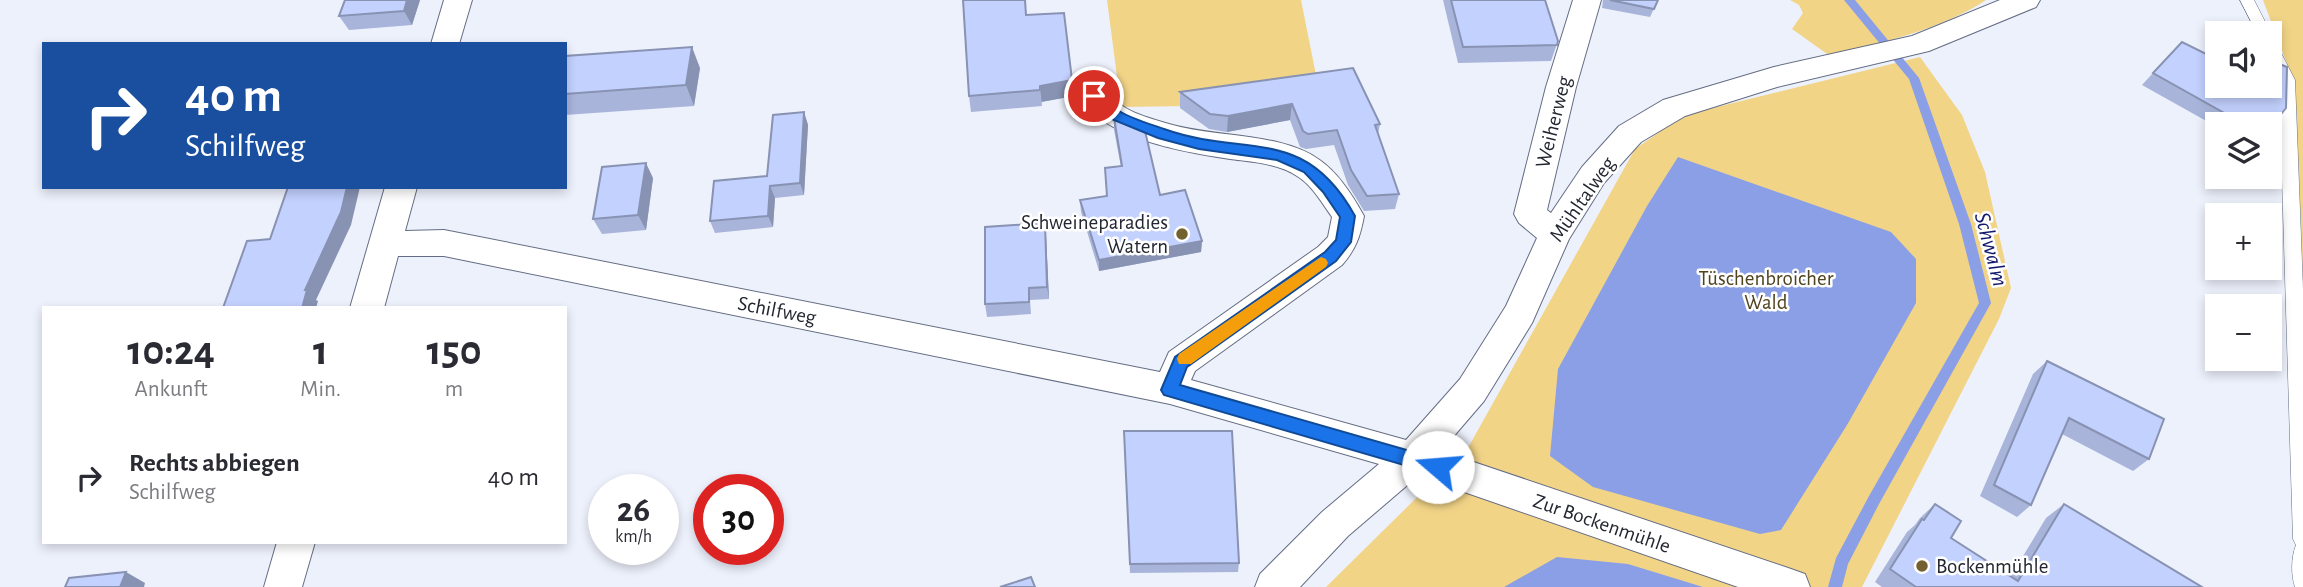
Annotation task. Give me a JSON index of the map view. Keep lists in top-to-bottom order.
{
  "streets": {
    "street": [
      "Weiherweg",
      "Mühltalweg",
      "Schilfweg",
      "Zur Bockenmühle"
    ]
  },
  "crossings": [
    ["Weiherweg", "Mühltalweg"],
    ["Mühltalweg", "Schilfweg"],
    ["Mühltalweg", "Zur Bockenmühle"],
    ["Schilfweg", "Zur Bockenmühle"]
  ],
  "water": ["Schwalm"],
  "parks": ["Tüschenbroicher Wald"],
  "places": ["Schweineparadies Watern", "Bockenmühle"],
  "page": {
    "map_buttons": ["+", "−"],
    "turn": ["40 m", "Schilfweg"],
    "eta": [
      "10:24",
      "Ankunft",
      "1",
      "Min.",
      "150",
      "m"
    ],
    "list": [
      {
        "name": "Rechts abbiegen",
        "note": "Schilfweg",
        "value": "40 m"
      }
    ],
    "speed": "26 km/h",
    "limit": "30"
  }
}
